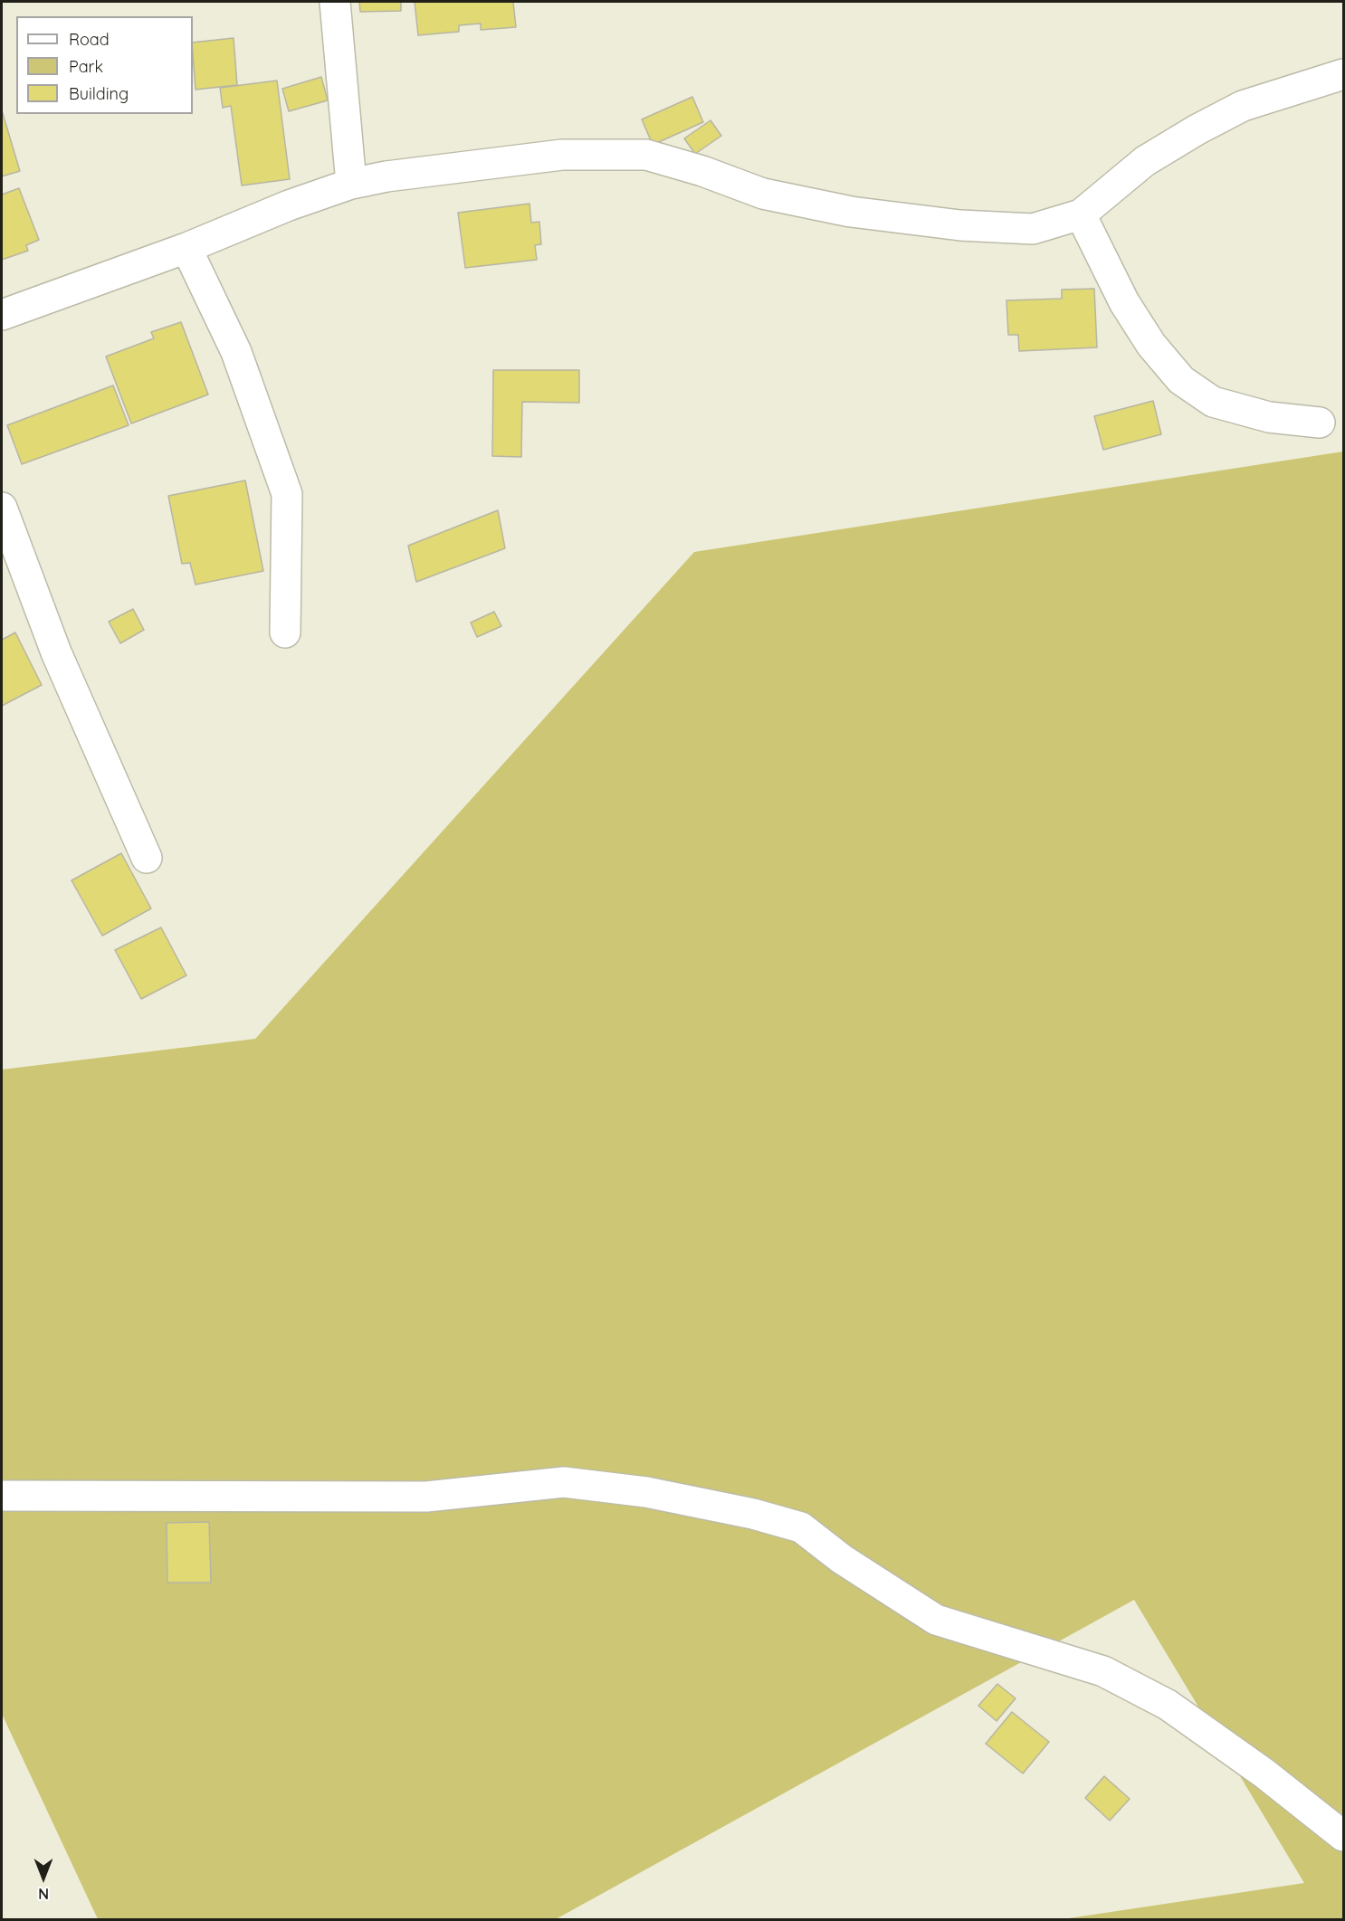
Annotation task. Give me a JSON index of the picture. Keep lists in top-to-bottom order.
{
  "legend": ["Road", "Park", "Building"],
  "north": "bottom"
}
